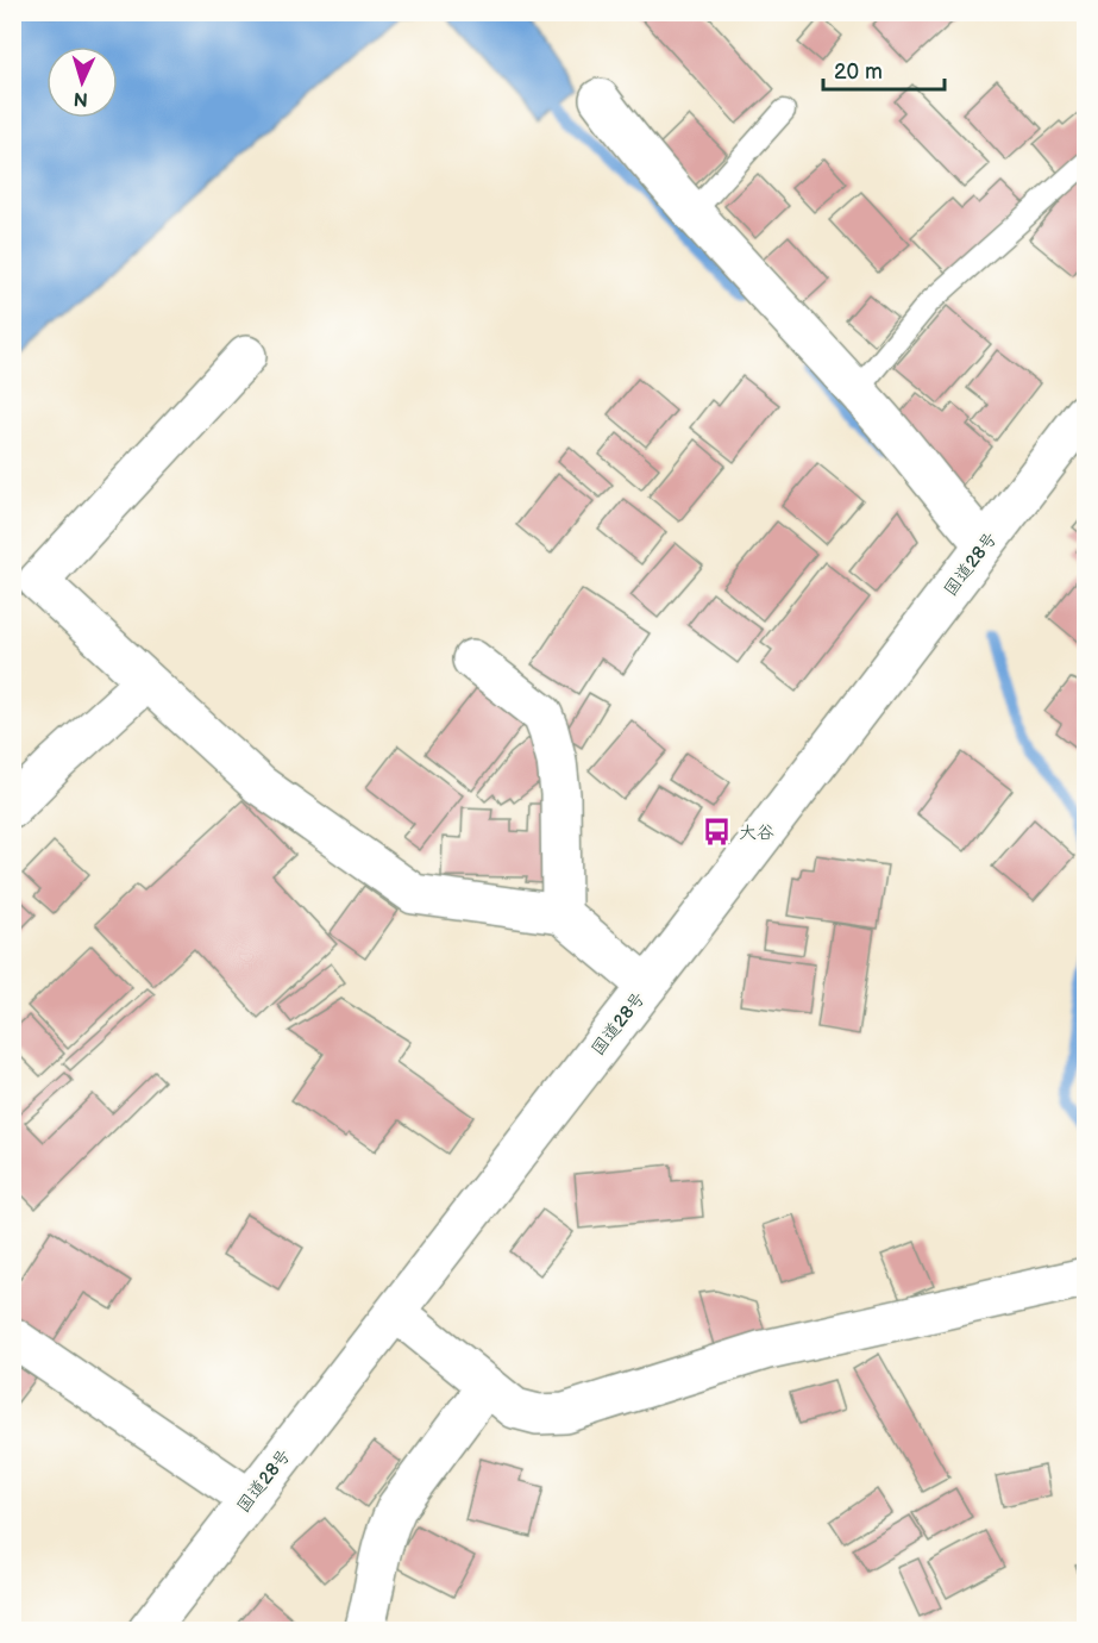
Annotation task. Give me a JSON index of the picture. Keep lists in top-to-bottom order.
{
  "streets": {
    "main road": ["国道28号"]
  },
  "places": {
    "bus stop": ["大谷"]
  },
  "scale_bar": "20 m",
  "north": "bottom"
}
